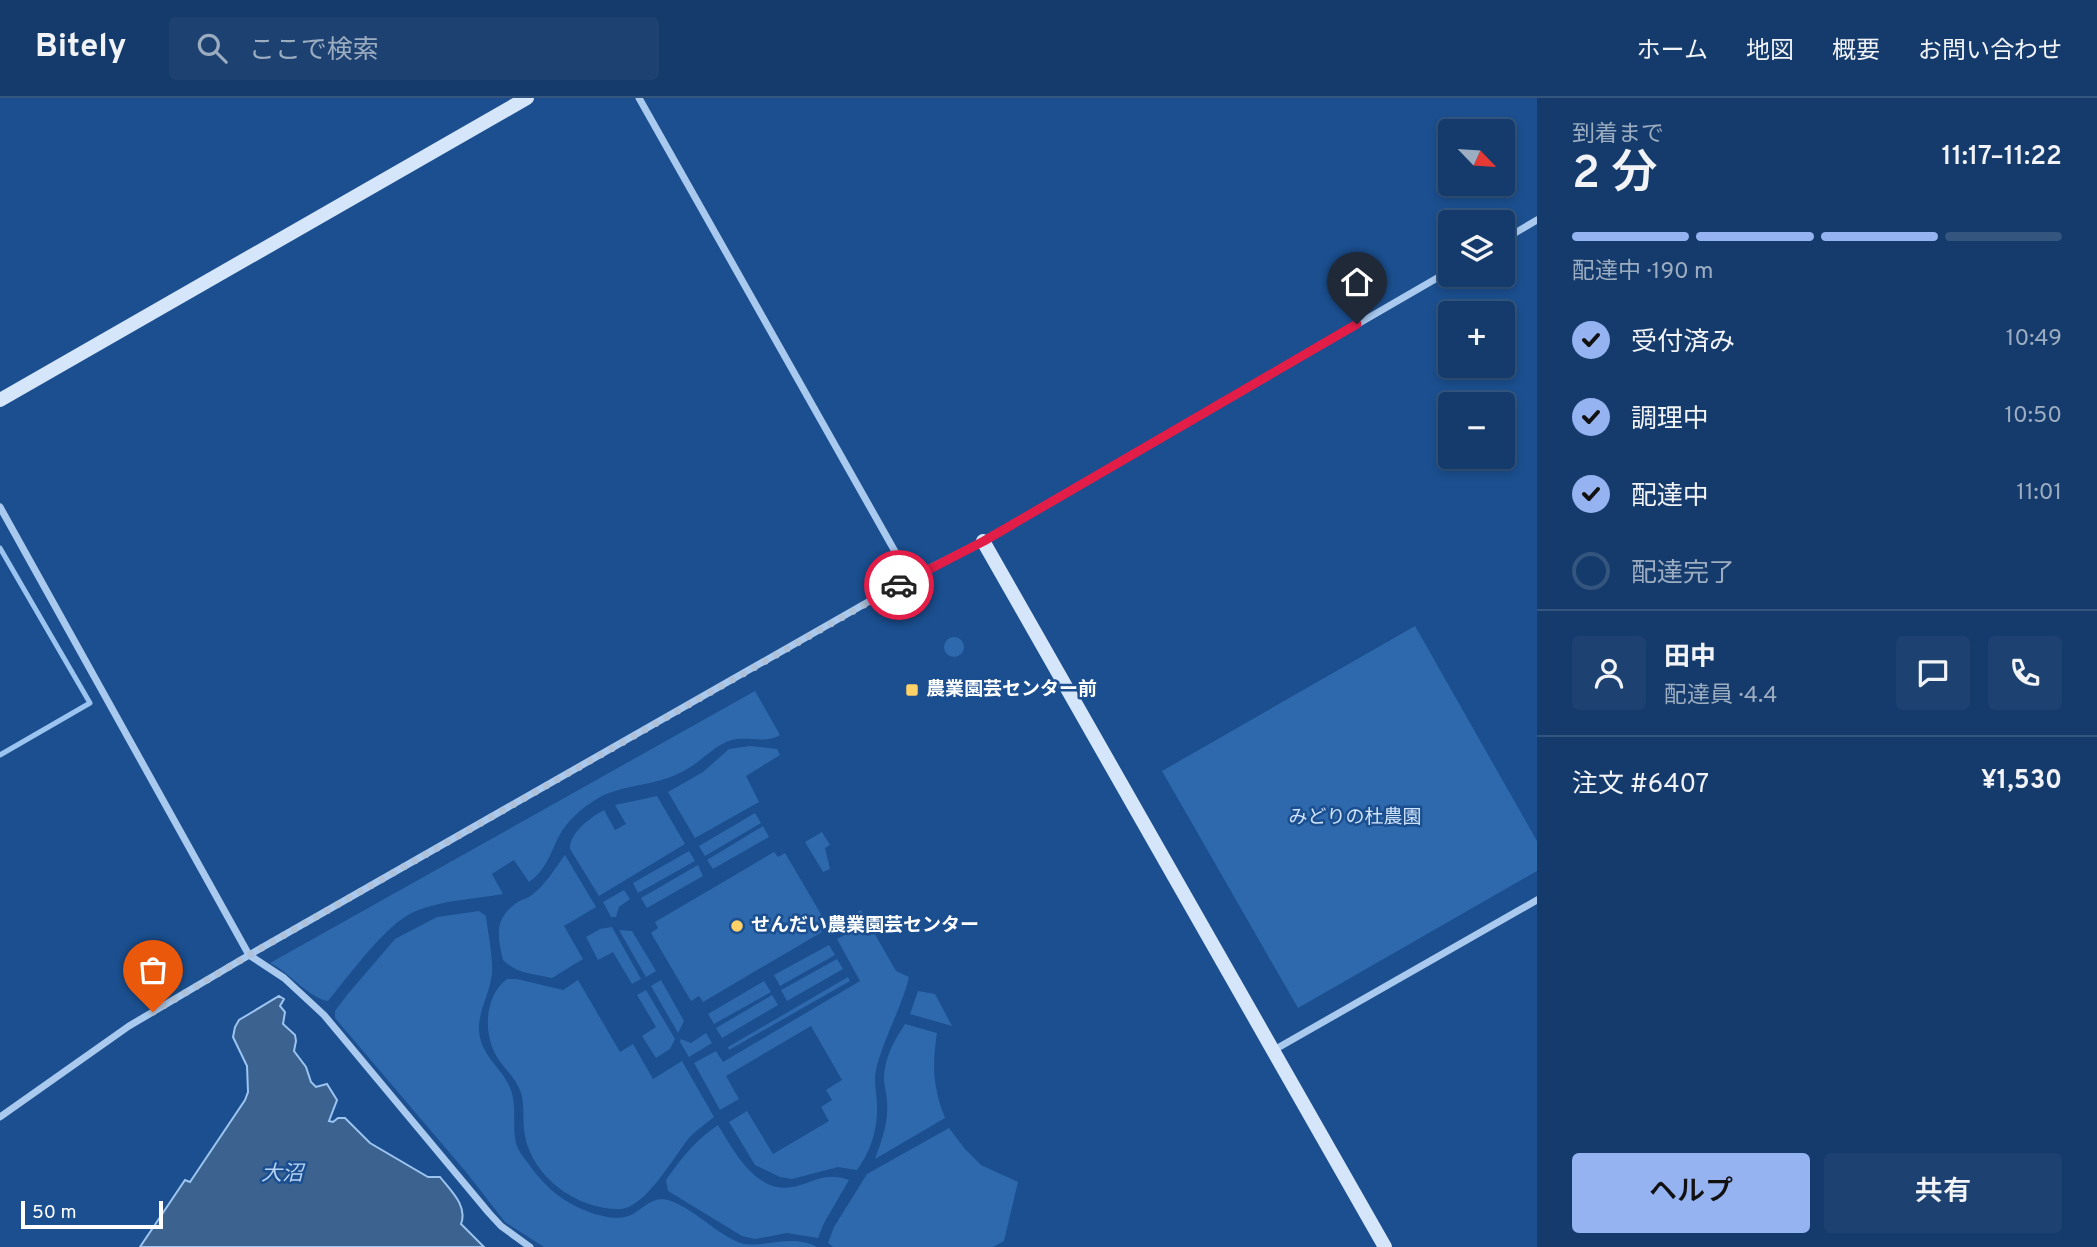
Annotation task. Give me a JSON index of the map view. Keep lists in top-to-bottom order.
{
  "water": ["大沼"],
  "parks": ["みどりの杜農園"],
  "places": {
    "transit": ["農業園芸センター前"],
    "other": ["せんだい農業園芸センター"]
  },
  "scale_bar": "50 m",
  "north": "bottom right",
  "page": {
    "header": "Bitely",
    "search": "ここで検索",
    "nav": [
      "ホーム",
      "地図",
      "概要",
      "お問い合わせ"
    ],
    "heading": ["2 分", "到着まで", "11:17–11:22"],
    "panel": [
      "田中",
      "配達員 · 4.4",
      "注文 #6407",
      "¥1,530"
    ],
    "map_buttons": ["+", "−"],
    "bar": "配達中 · 190 m",
    "list": [
      ["受付済み", "10:49"],
      ["調理中", "10:50"],
      ["配達中", "11:01"],
      "配達完了"
    ],
    "buttons": ["ヘルプ", "共有"],
    "scale": "50 m"
  }
}
